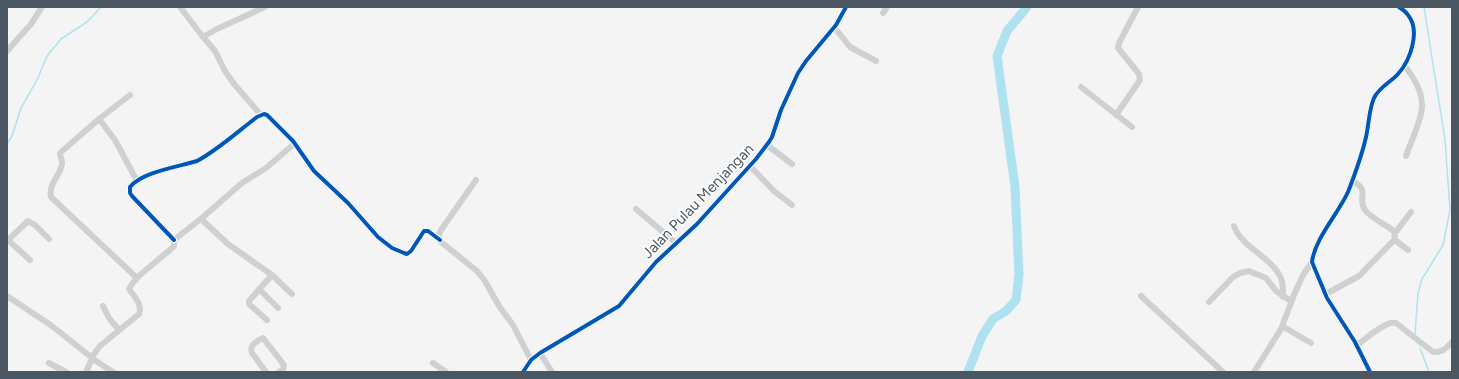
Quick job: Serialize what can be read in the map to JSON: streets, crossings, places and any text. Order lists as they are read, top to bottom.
{
  "streets": {
    "street": ["Jalan Pulau Menjangan"]
  }
}
